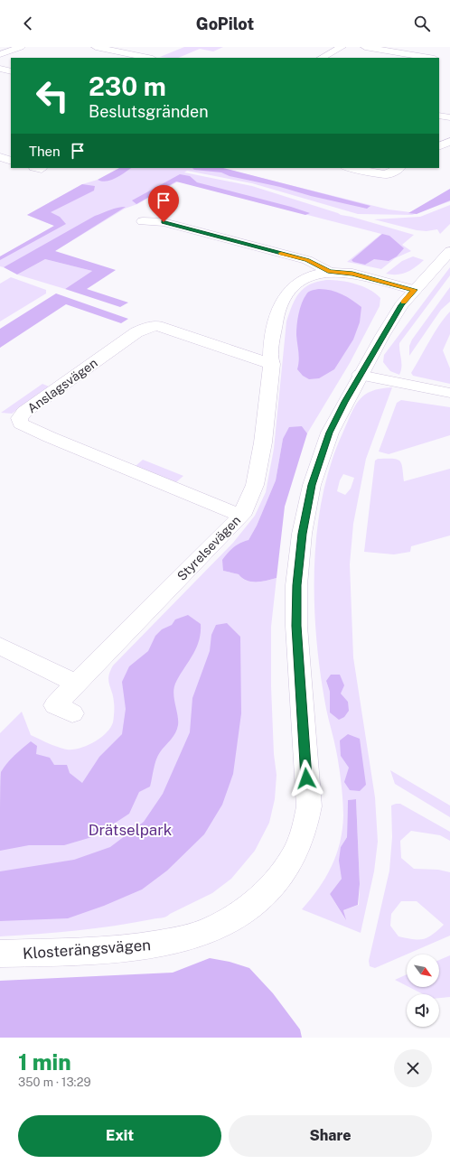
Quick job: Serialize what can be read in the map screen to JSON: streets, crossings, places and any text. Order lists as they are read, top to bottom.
{
  "streets": {
    "street": ["Anslagsvägen", "Styrelsevägen", "Klosterängsvägen"]
  },
  "crossings": [
    ["Anslagsvägen", "Styrelsevägen"]
  ],
  "parks": ["Drätselpark"],
  "north": "bottom right",
  "page": {
    "header": "GoPilot",
    "turn": ["230 m", "Beslutsgränden"],
    "then": "Then",
    "heading": ["1 min", "350 m · 13:29"],
    "buttons": ["Exit", "Share"]
  }
}
